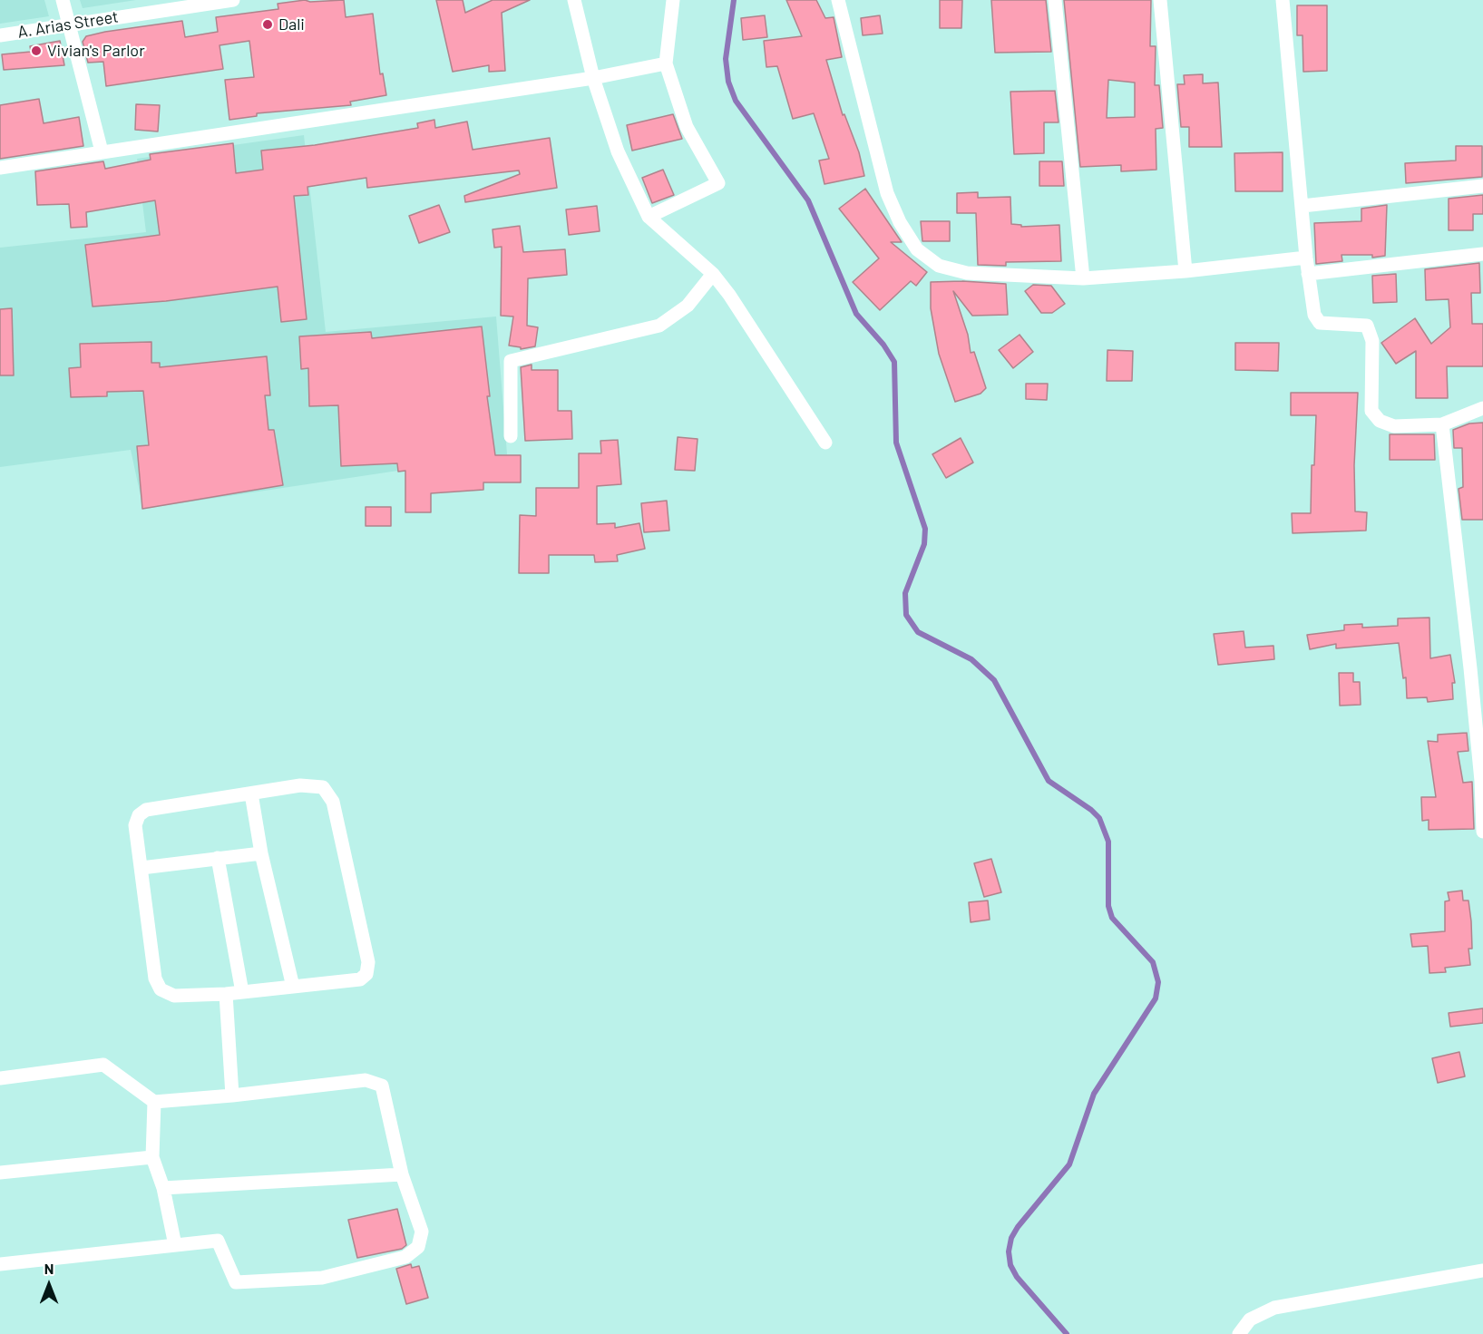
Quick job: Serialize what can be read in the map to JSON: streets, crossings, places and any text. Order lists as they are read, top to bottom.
{
  "streets": {
    "street": ["A. Arias Street"]
  },
  "places": ["Dali", "Vivian's Parlor"],
  "north": "top"
}
